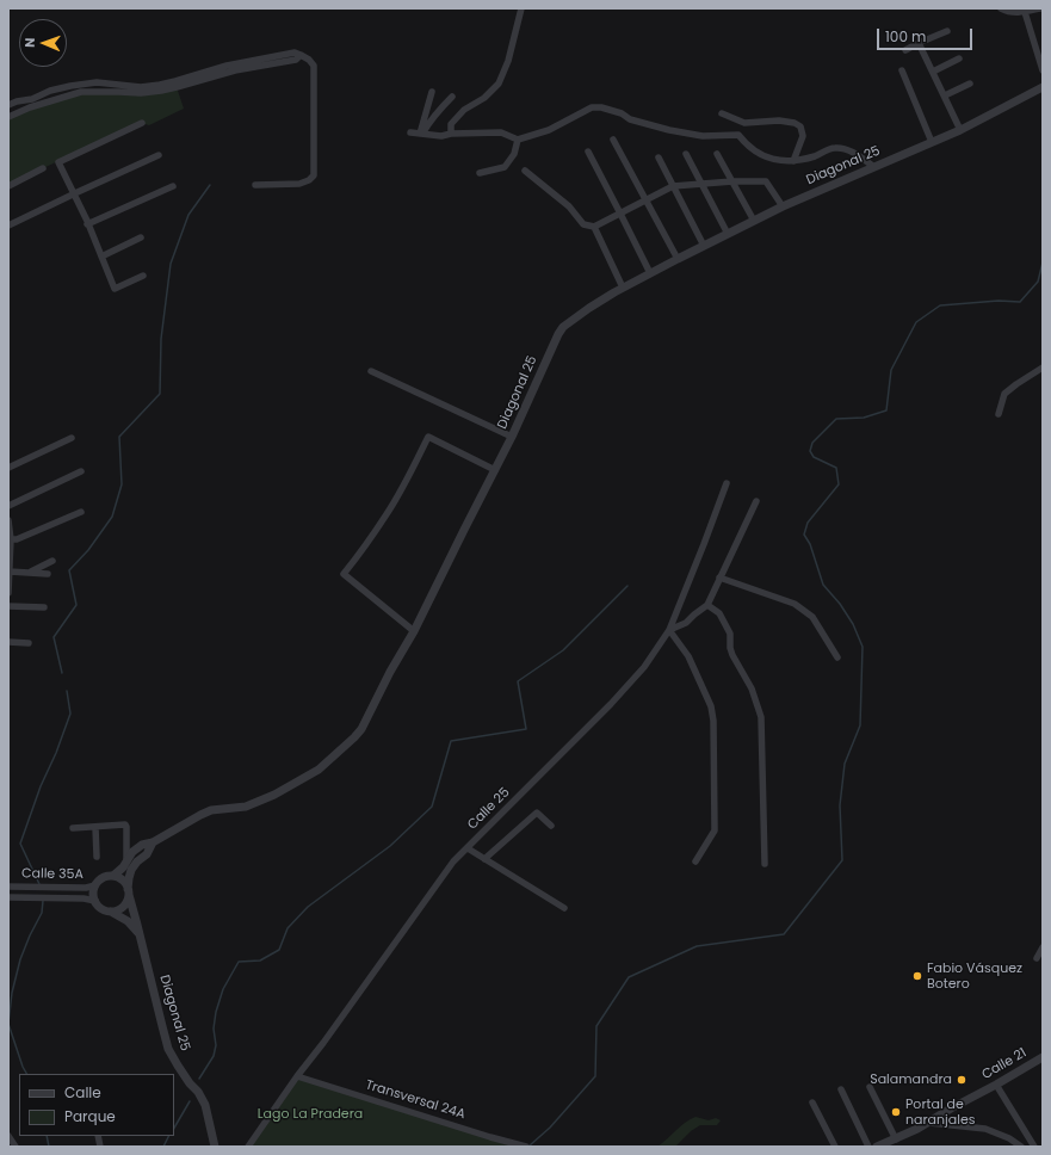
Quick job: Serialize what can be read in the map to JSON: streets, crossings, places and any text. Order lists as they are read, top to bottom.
{
  "streets": {
    "street": [
      "Diagonal 25",
      "Calle 25",
      "Calle 35A",
      "Calle 21",
      "Transversal 24A"
    ]
  },
  "crossings": [
    ["Diagonal 25", "Calle 35A"],
    ["Calle 25", "Transversal 24A"]
  ],
  "parks": ["Lago La Pradera"],
  "places": ["Fabio Vásquez Botero", "Salamandra", "Portal de naranjales"],
  "legend": ["Calle", "Parque"],
  "scale_bar": "100 m",
  "north": "left"
}
